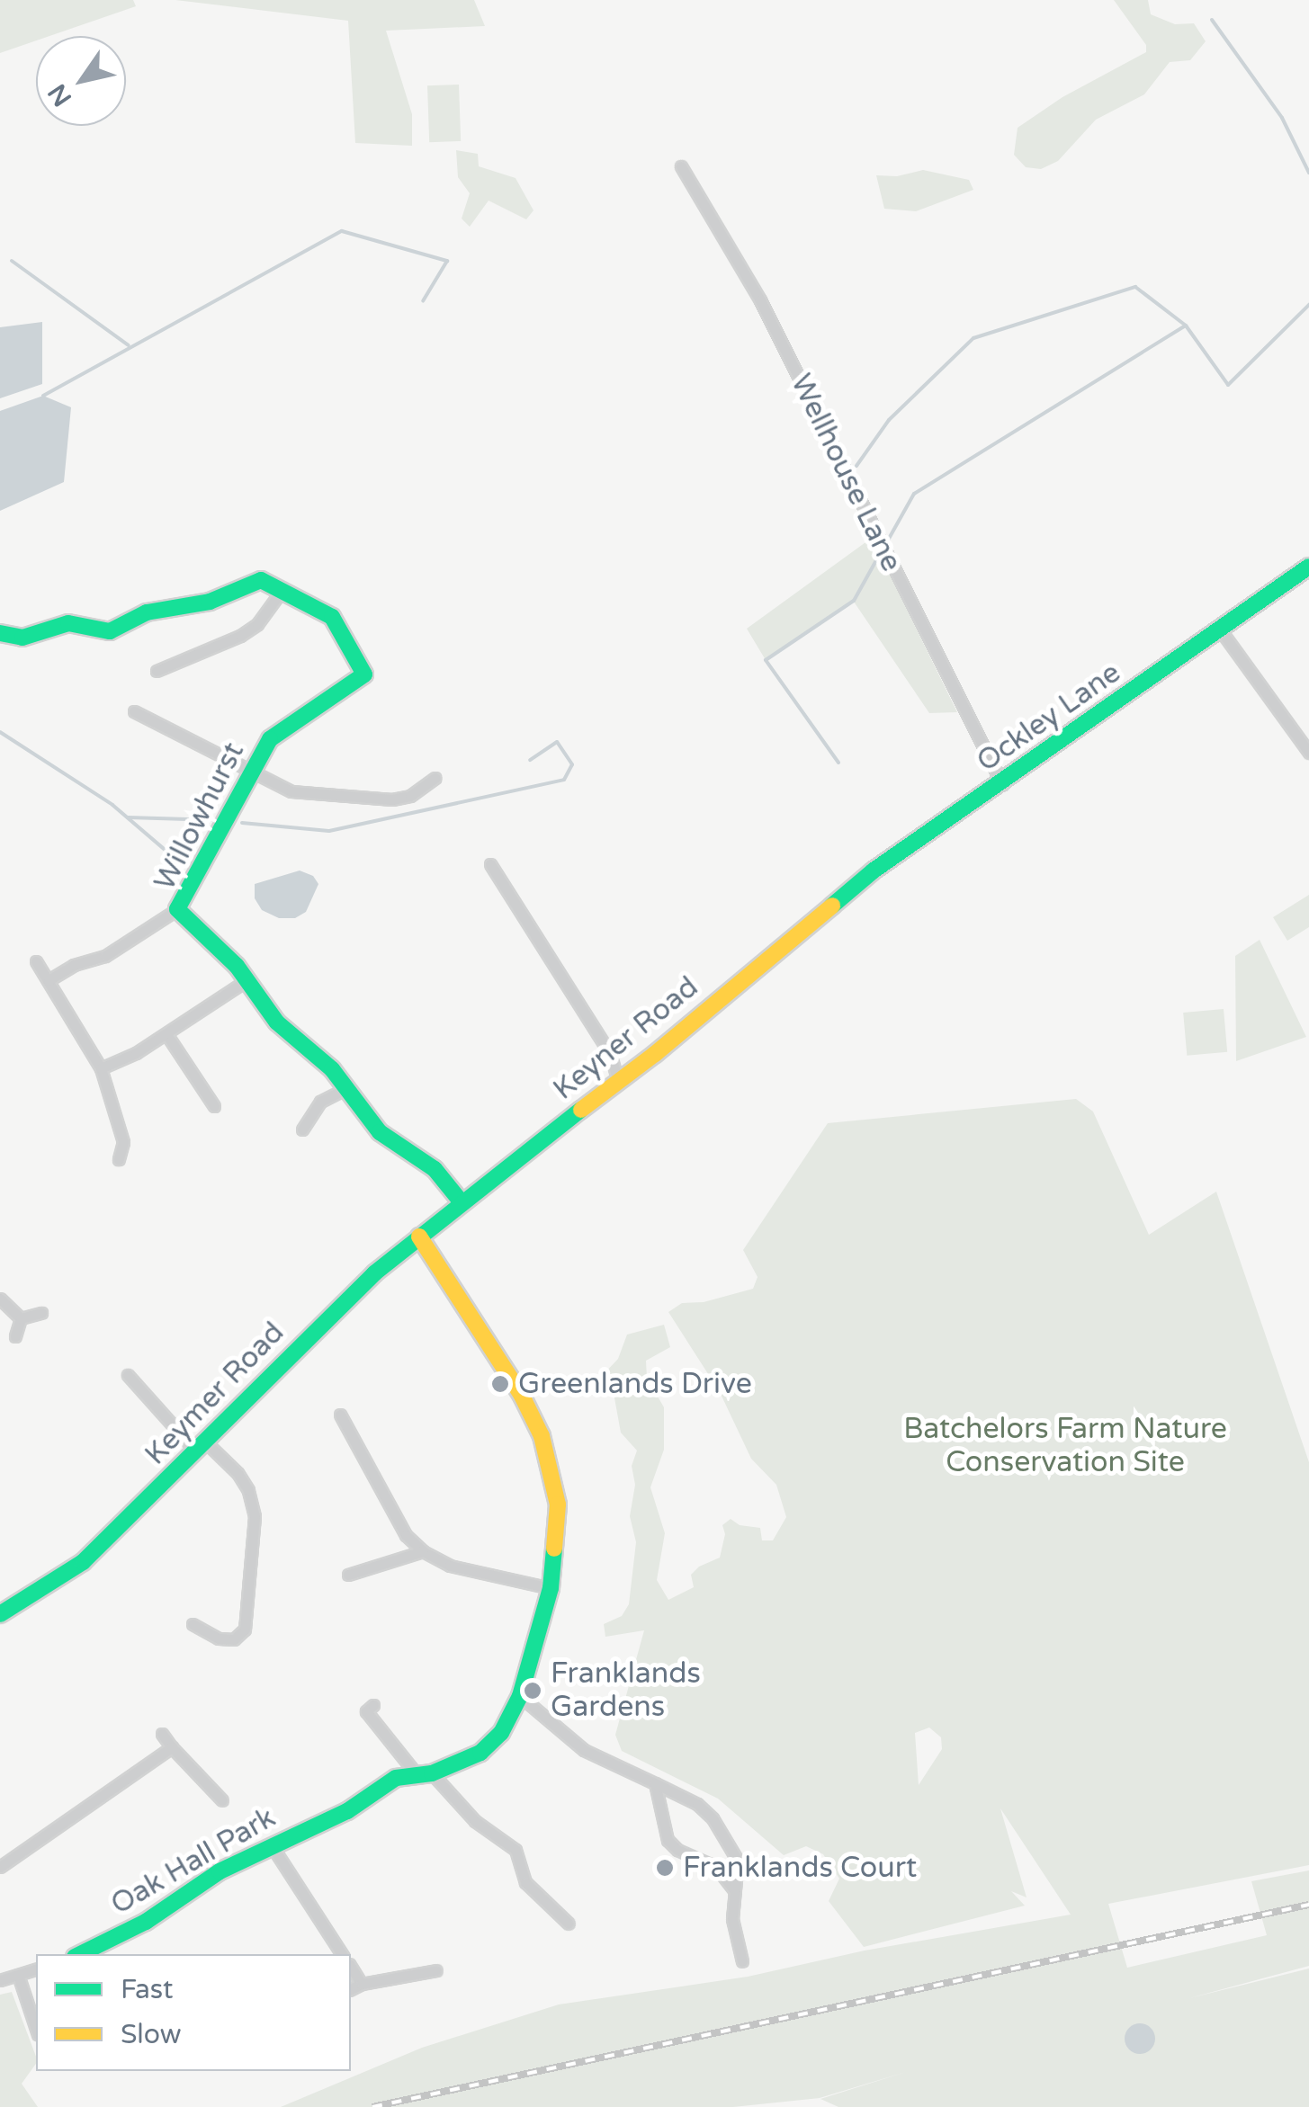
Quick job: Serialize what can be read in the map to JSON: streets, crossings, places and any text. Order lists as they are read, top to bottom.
{
  "streets": {
    "street": [
      "Wellhouse Lane",
      "Ockley Lane",
      "Willowhurst",
      "Keyner Road",
      "Keymer Road",
      "Oak Hall Park"
    ]
  },
  "crossings": [
    ["Wellhouse Lane", "Ockley Lane"],
    ["Ockley Lane", "Keyner Road"],
    ["Willowhurst", "Keyner Road"],
    ["Willowhurst", "Keymer Road"],
    ["Keyner Road", "Keymer Road"]
  ],
  "parks": ["Batchelors Farm Nature Conservation Site"],
  "places": ["Greenlands Drive", "Franklands Gardens", "Franklands Court"],
  "legend": ["Fast", "Slow"],
  "north": "bottom left"
}
